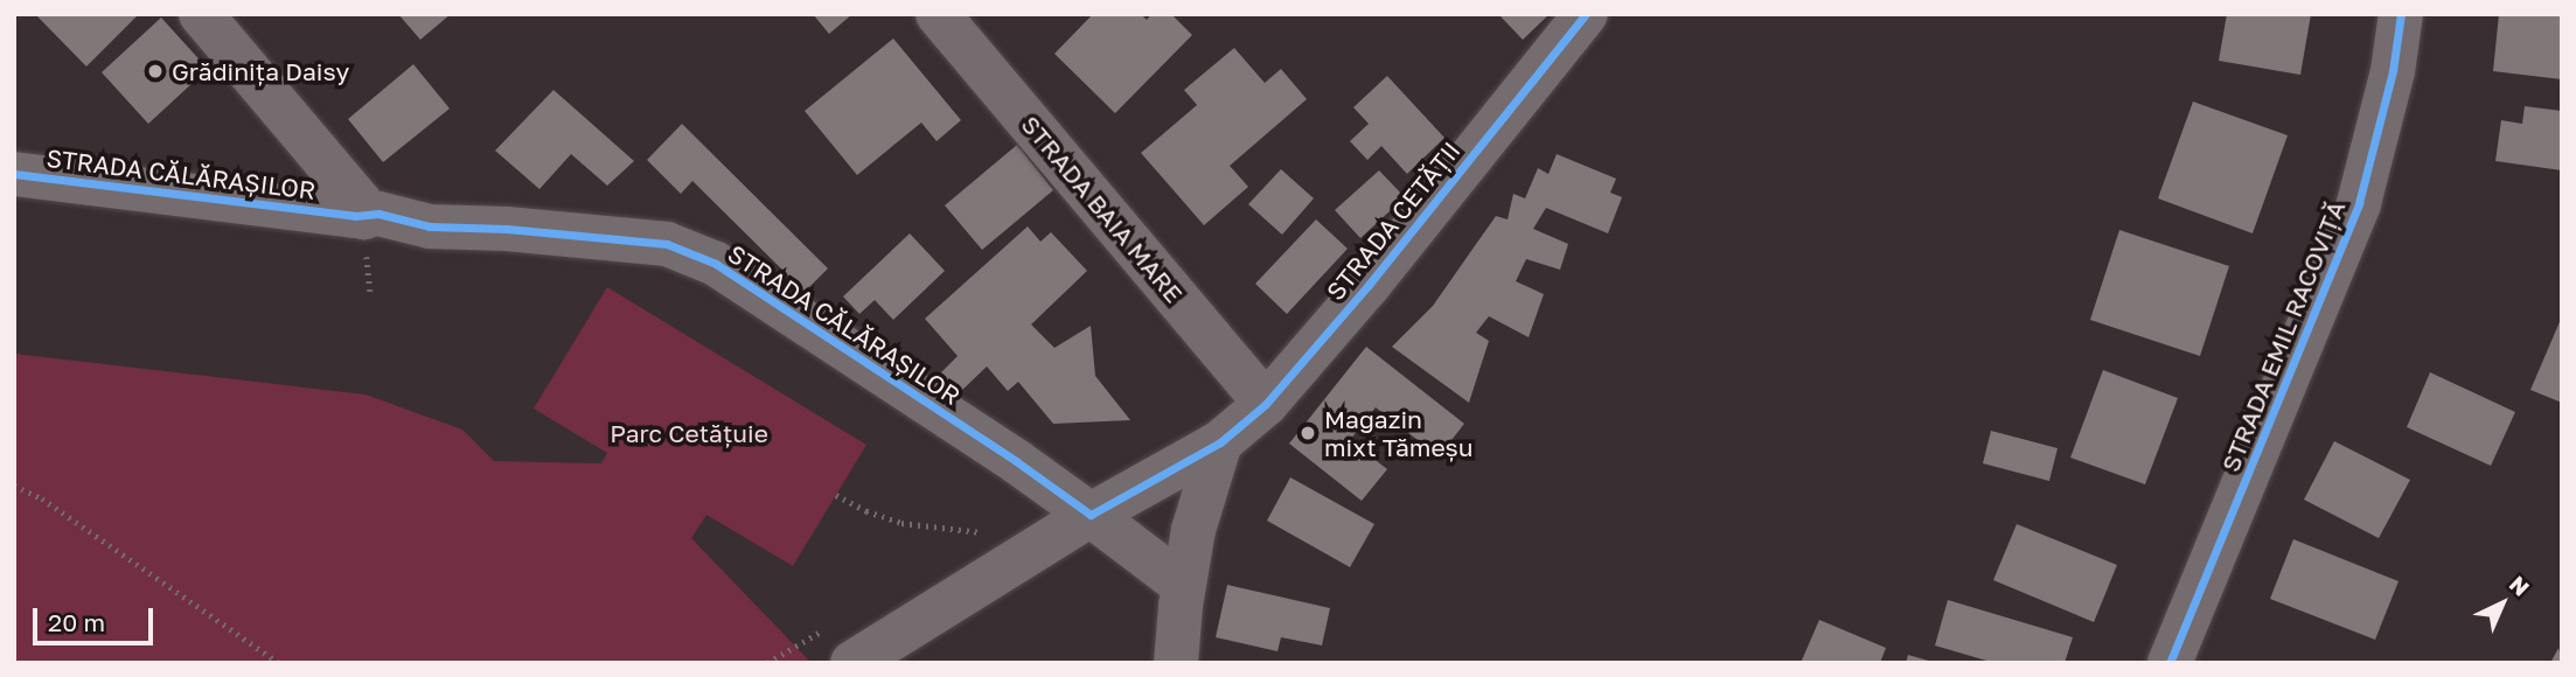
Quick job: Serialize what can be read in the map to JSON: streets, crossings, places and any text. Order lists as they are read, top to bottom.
{
  "streets": {
    "street": [
      "STRADA CĂLĂRAȘILOR",
      "STRADA BAIA MARE",
      "STRADA CETĂȚII",
      "STRADA EMIL RACOVIȚĂ"
    ]
  },
  "crossings": [
    ["STRADA BAIA MARE", "STRADA CETĂȚII"]
  ],
  "parks": ["Parc Cetățuie"],
  "places": ["Grădinița Daisy", "Magazin mixt Tămeșu"],
  "scale_bar": "20 m",
  "north": "top right"
}
